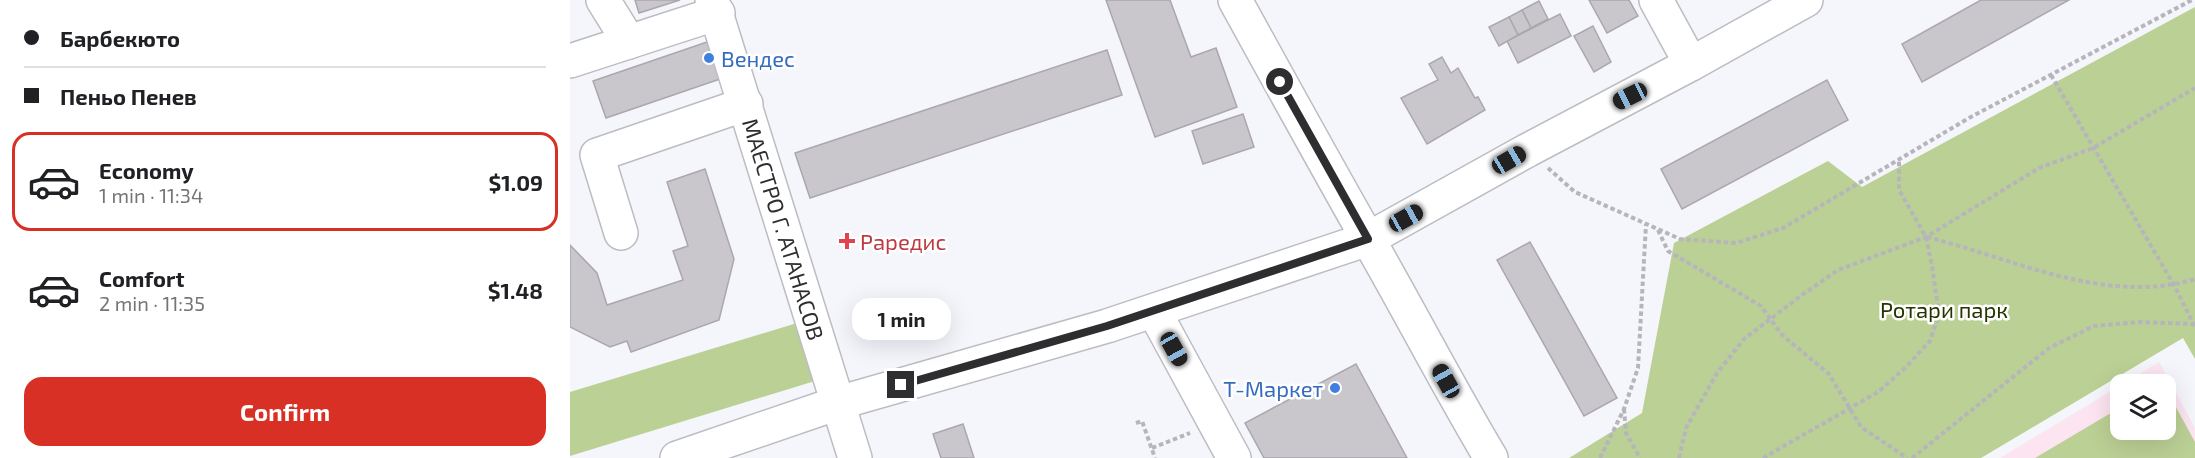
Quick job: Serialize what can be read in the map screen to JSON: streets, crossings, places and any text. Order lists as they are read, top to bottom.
{
  "streets": {
    "street": ["МАЕСТРО Г. АТАНАСОВ"]
  },
  "parks": ["Ротари парк"],
  "places": {
    "other": ["Вендес", "Т-Маркет"],
    "health": ["Раредис"]
  },
  "page": {
    "banner": ["Барбекюто", "Пеньо Пенев"],
    "list": [
      {
        "name": "Economy",
        "note": "1 min · 11:34",
        "value": "$1.09"
      },
      {
        "name": "Comfort",
        "note": "2 min · 11:35",
        "value": "$1.48"
      }
    ],
    "bubble": "1 min",
    "buttons": "Confirm"
  }
}
